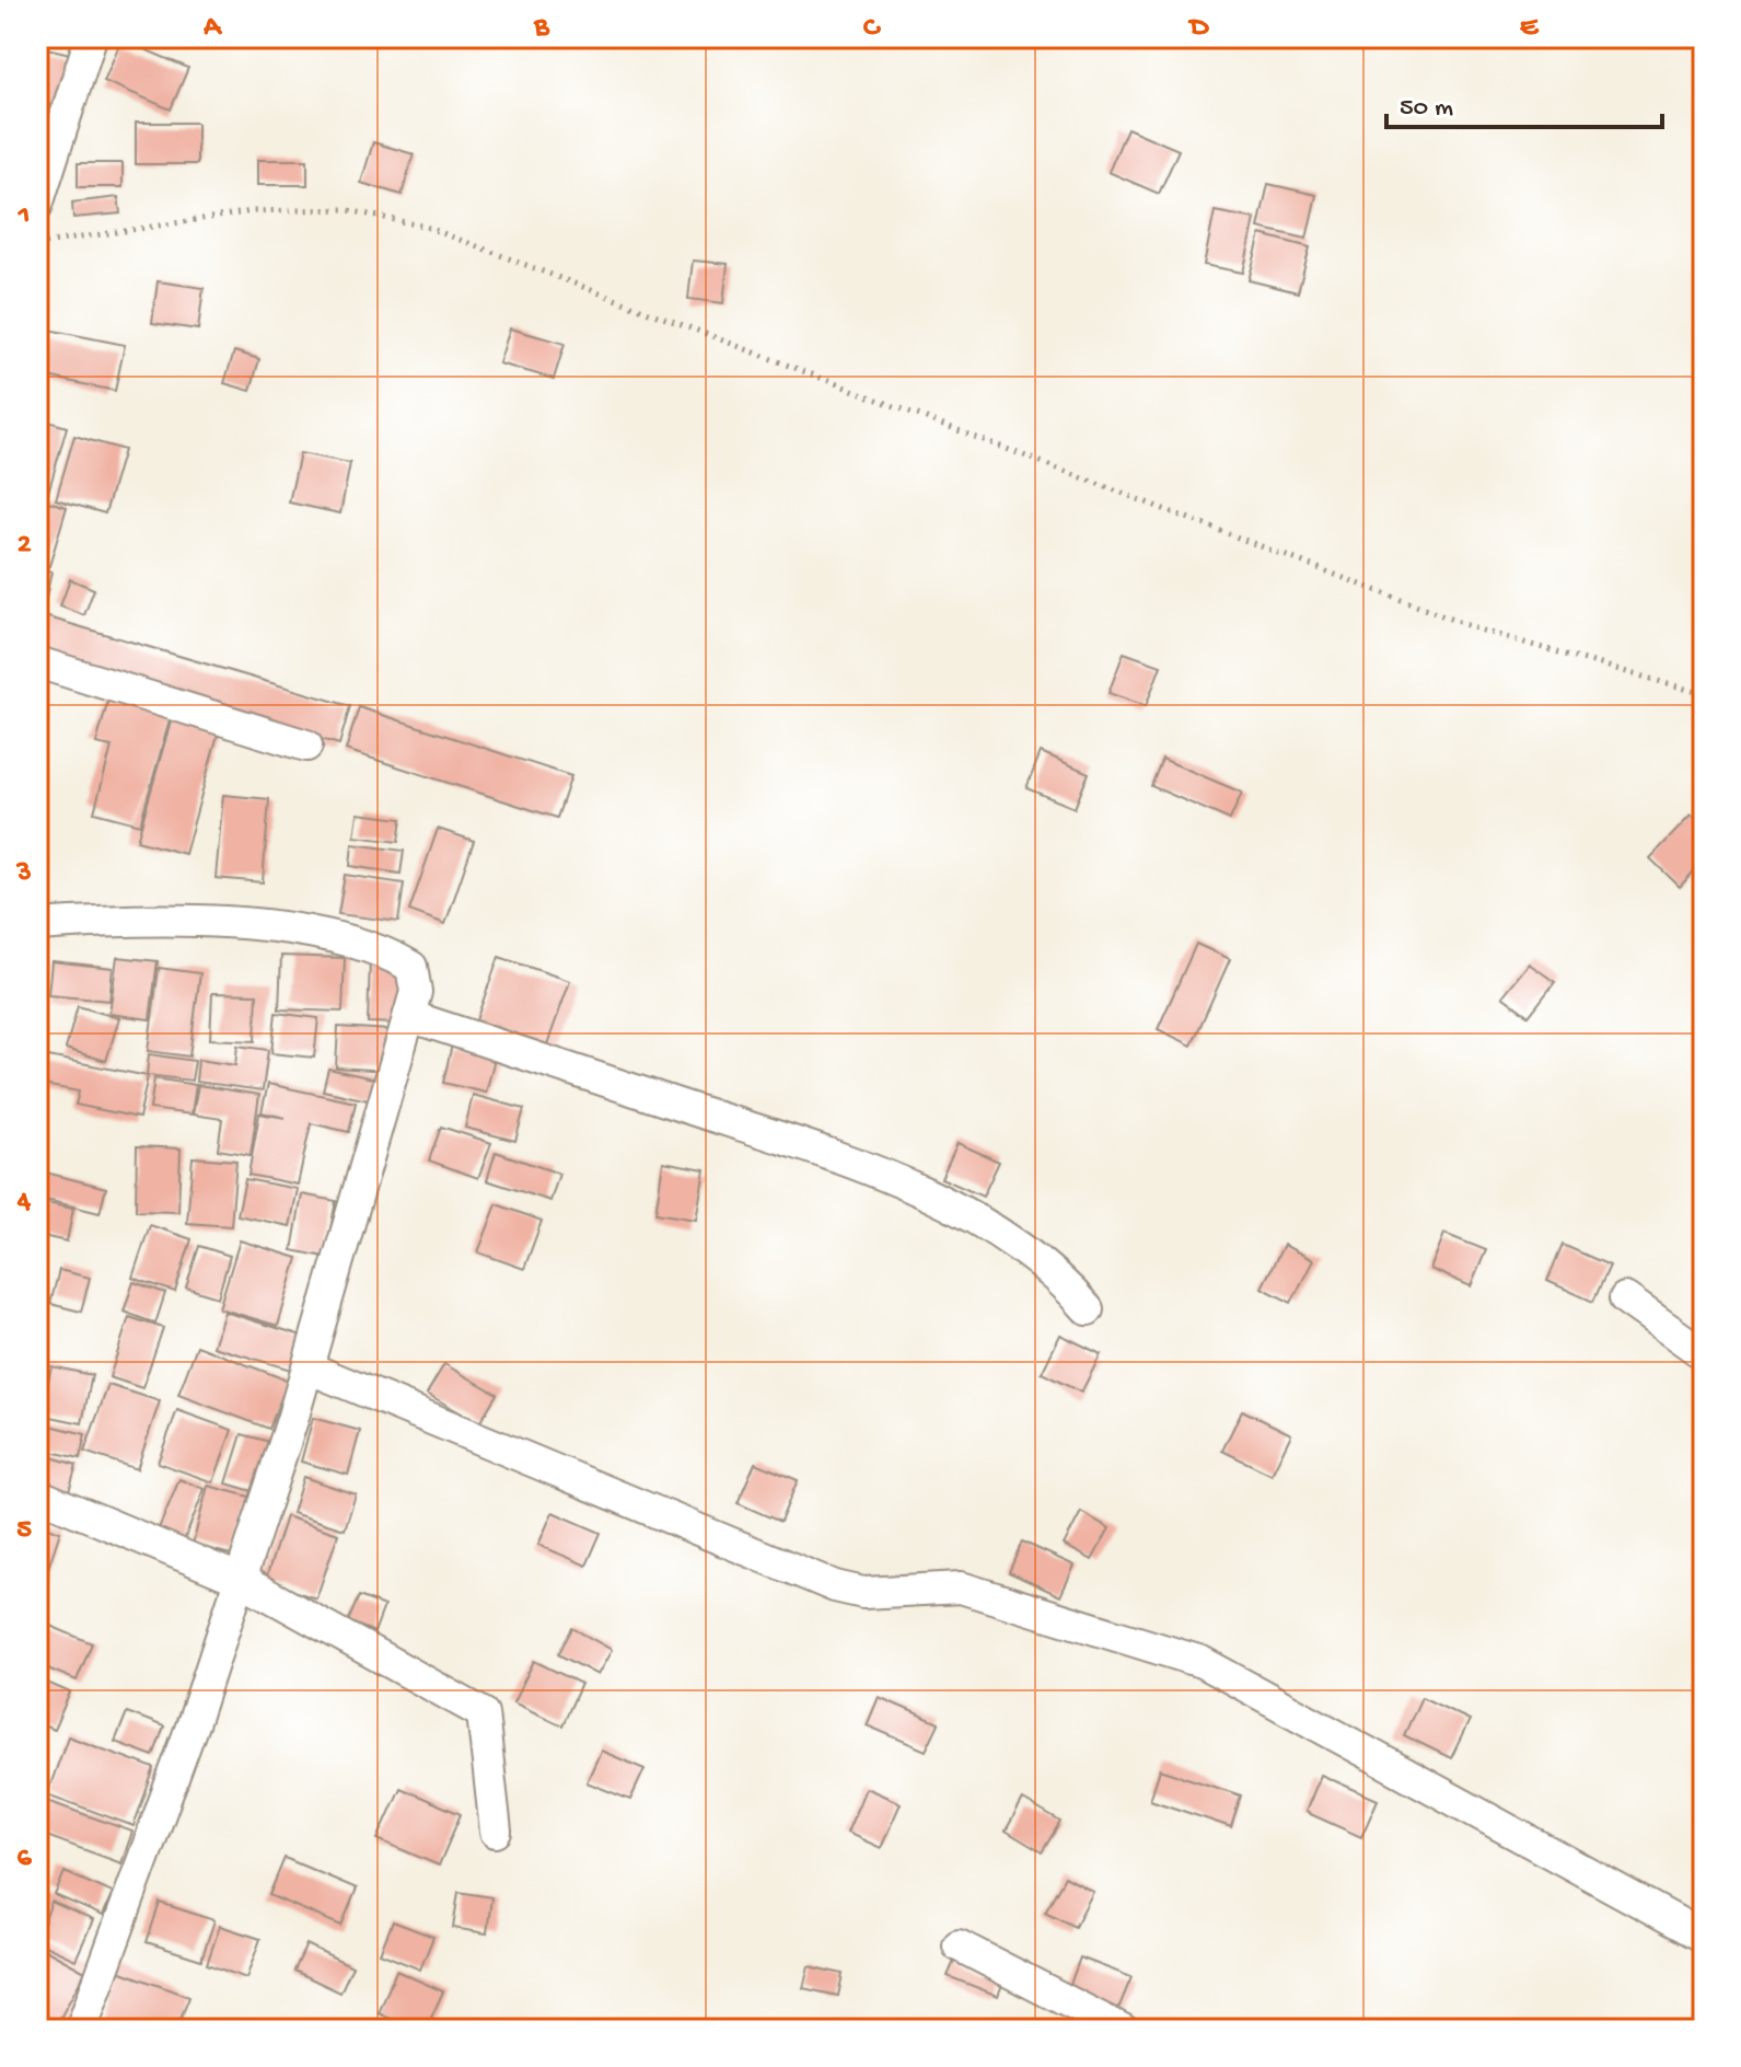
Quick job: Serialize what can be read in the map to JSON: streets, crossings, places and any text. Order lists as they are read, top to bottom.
{
  "scale_bar": "50 m",
  "grid": {
    "columns": [
      "A",
      "B",
      "C",
      "D",
      "E"
    ],
    "rows": [
      "1",
      "2",
      "3",
      "4",
      "5",
      "6"
    ]
  }
}
